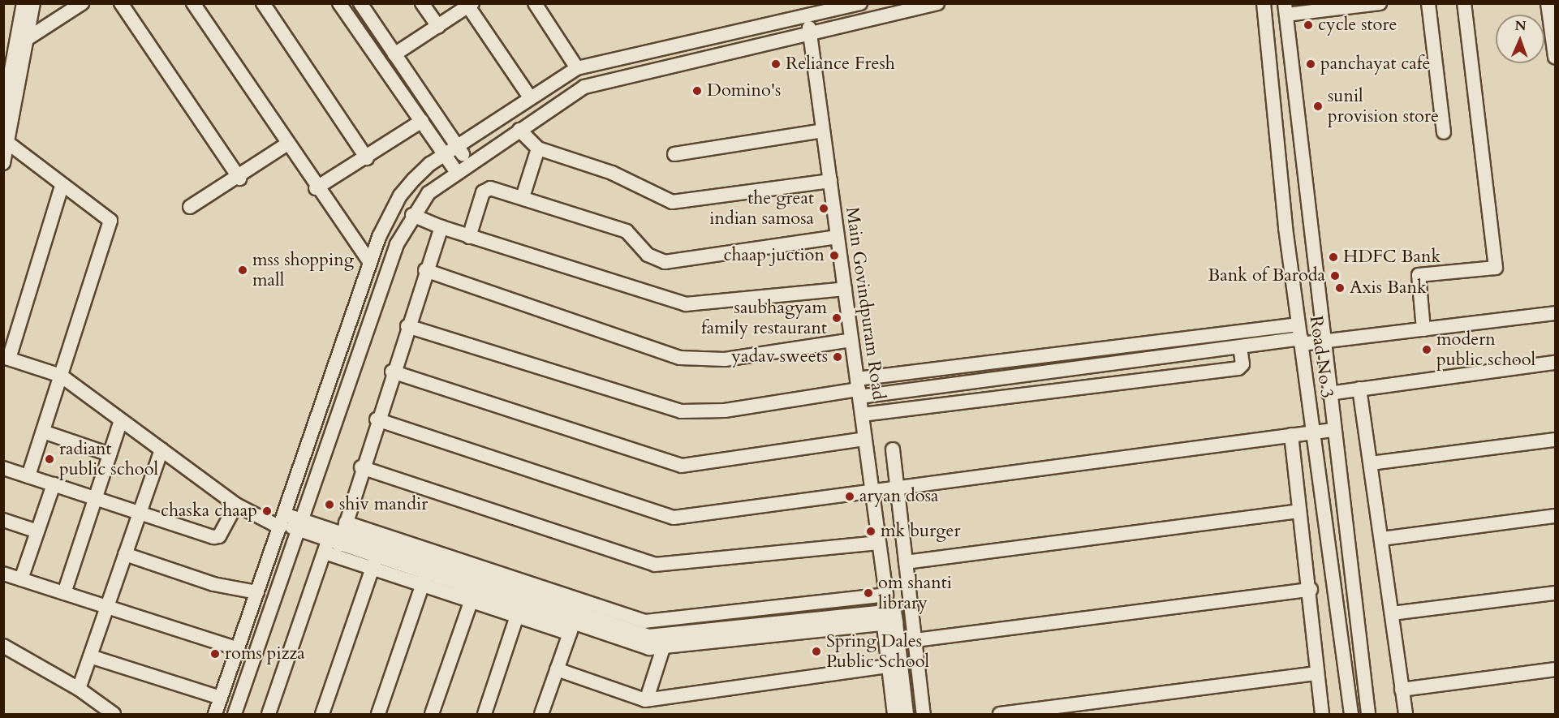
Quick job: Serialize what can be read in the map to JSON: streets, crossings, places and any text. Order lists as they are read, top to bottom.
{
  "streets": {
    "street": ["Main Govindpuram Road", "Road No 3"]
  },
  "places": [
    "cycle store",
    "Reliance Fresh",
    "panchayat cafe",
    "Domino's",
    "sunil provision store",
    "the great indian samosa",
    "chaap juction",
    "HDFC Bank",
    "mss shopping mall",
    "Bank of Baroda",
    "Axis Bank",
    "saubhagyam family restaurant",
    "modern public school",
    "yadav sweets",
    "radiant public school",
    "aryan dosa",
    "shiv mandir",
    "chaska chaap",
    "mk burger",
    "om shanti library",
    "Spring Dales Public School",
    "roms pizza"
  ],
  "north": "top"
}
